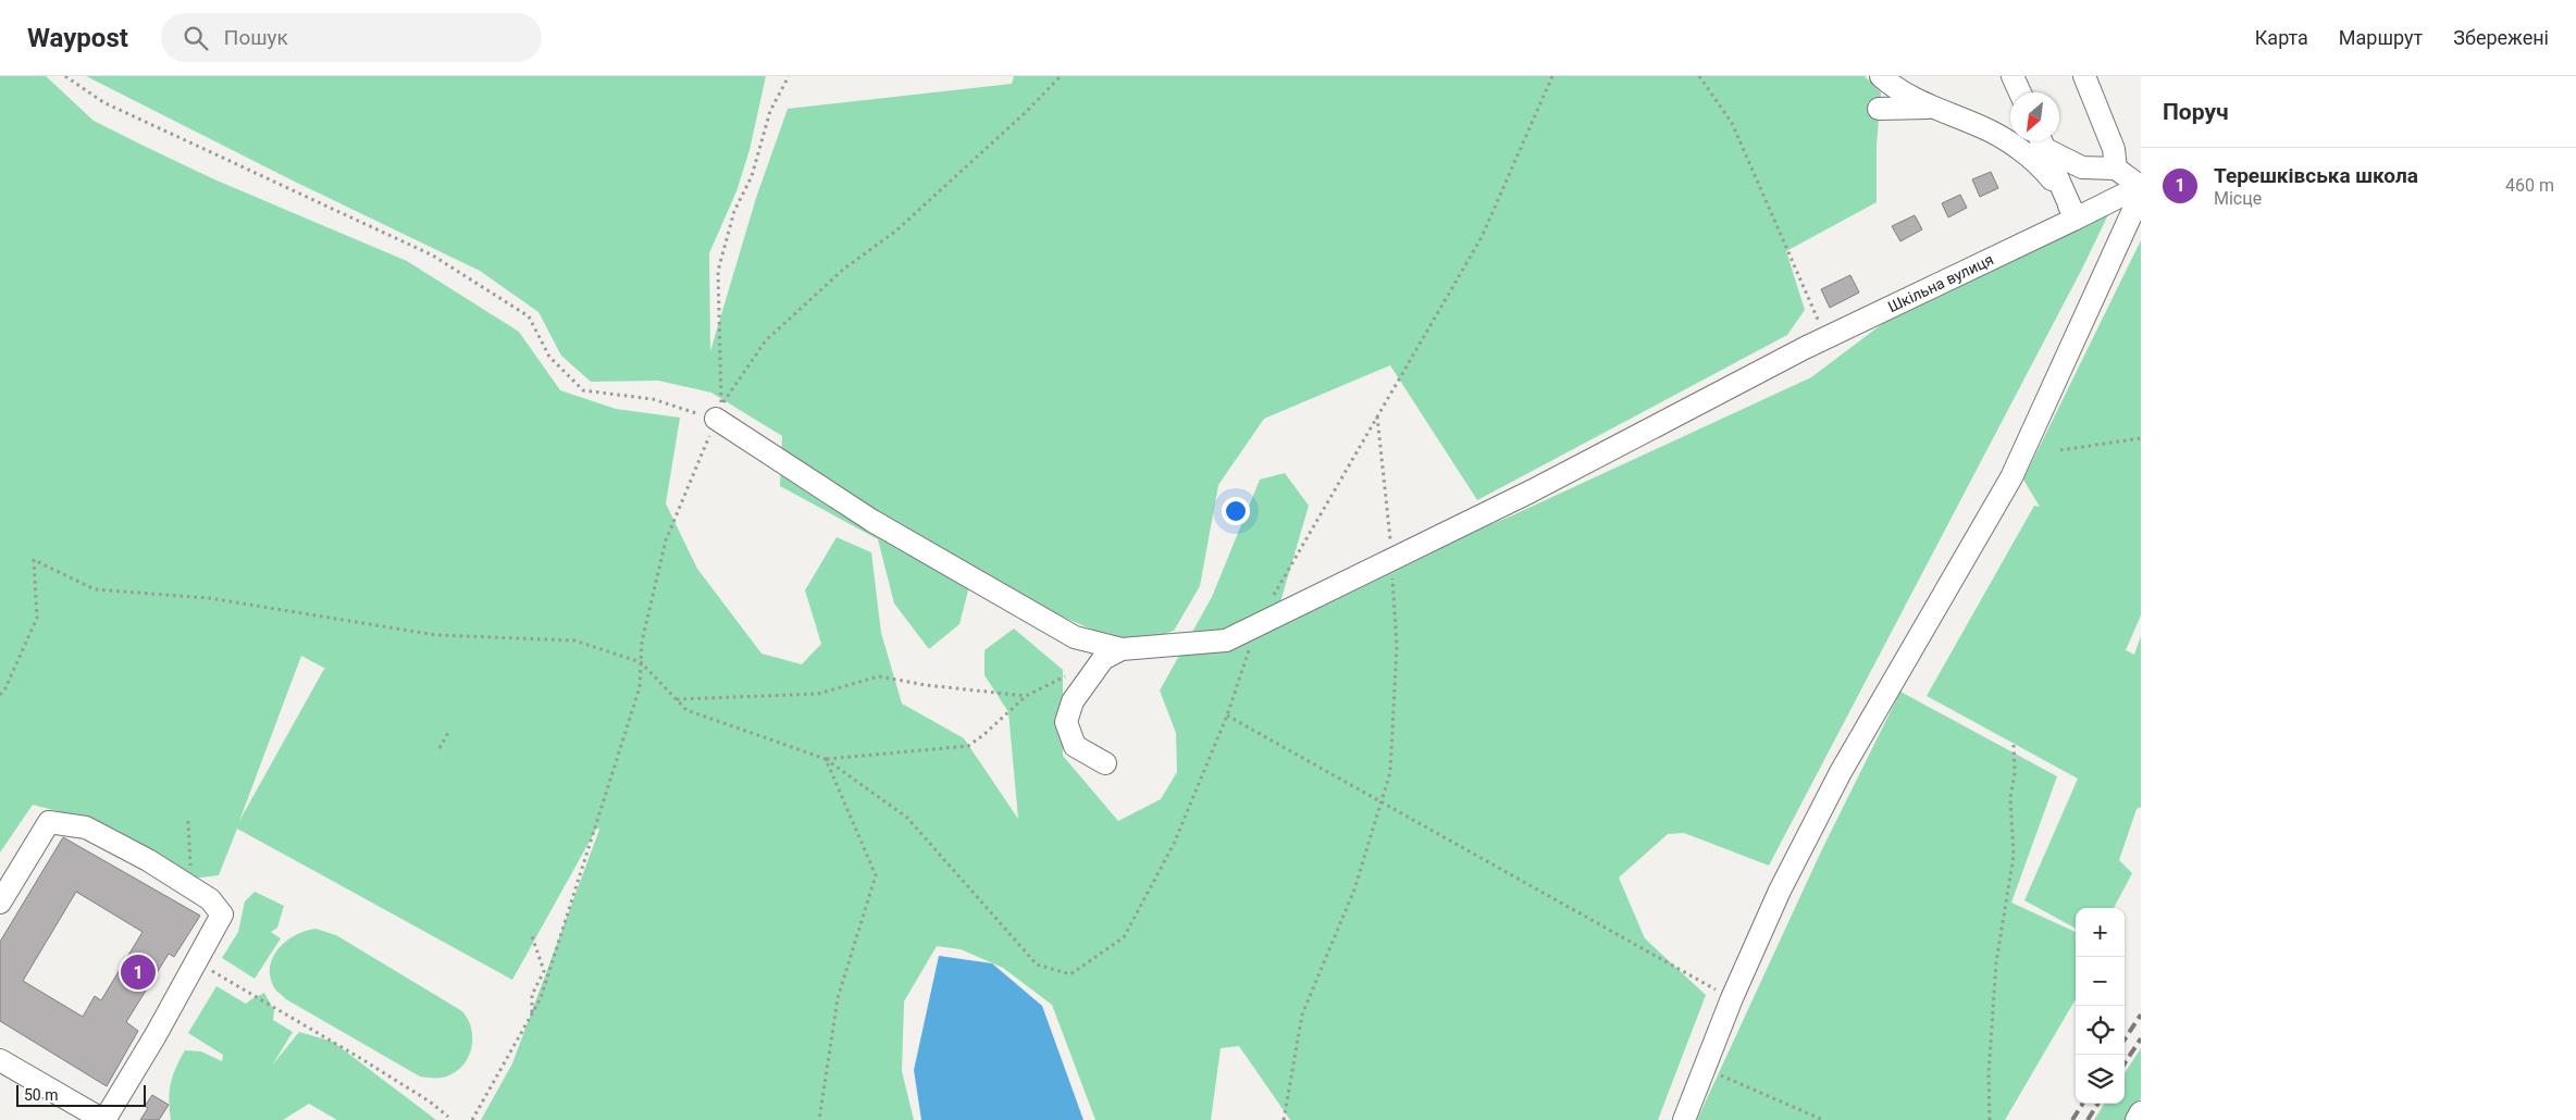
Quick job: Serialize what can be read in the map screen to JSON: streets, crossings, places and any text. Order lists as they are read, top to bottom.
{
  "streets": {
    "street": ["Шкільна вулиця"]
  },
  "scale_bar": "50 m",
  "north": "bottom left",
  "page": {
    "header": "Waypost",
    "search": "Пошук",
    "nav": ["Карта", "Маршрут", "Збережені"],
    "heading": "Поруч",
    "list": [
      {
        "mark": "1",
        "name": "Терешківська школа",
        "note": "Місце",
        "value": "460 m"
      }
    ],
    "map_buttons": ["+", "−"],
    "pins": "1",
    "scale": "50 m"
  }
}
